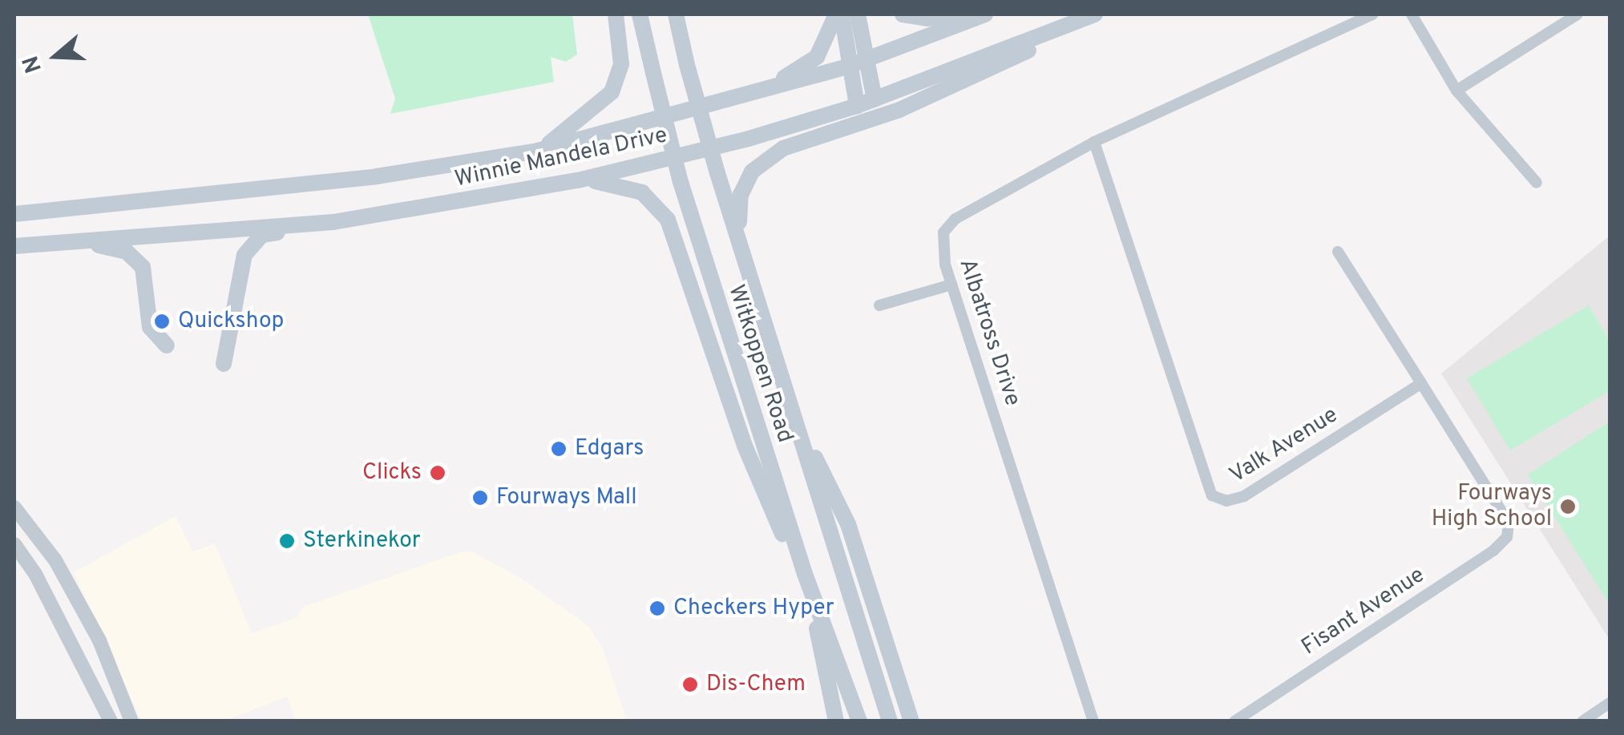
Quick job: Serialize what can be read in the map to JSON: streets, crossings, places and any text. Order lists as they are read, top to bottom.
{
  "streets": {
    "main road": ["Winnie Mandela Drive", "Witkoppen Road"],
    "street": ["Albatross Drive", "Valk Avenue", "Fisant Avenue"]
  },
  "crossings": [
    ["Albatross Drive", "Valk Avenue"],
    ["Valk Avenue", "Fisant Avenue"]
  ],
  "places": [
    "Quickshop",
    "Edgars",
    "Clicks",
    "Fourways Mall",
    "Fourways High School",
    "Sterkinekor",
    "Checkers Hyper",
    "Dis-Chem"
  ],
  "north": "left"
}
